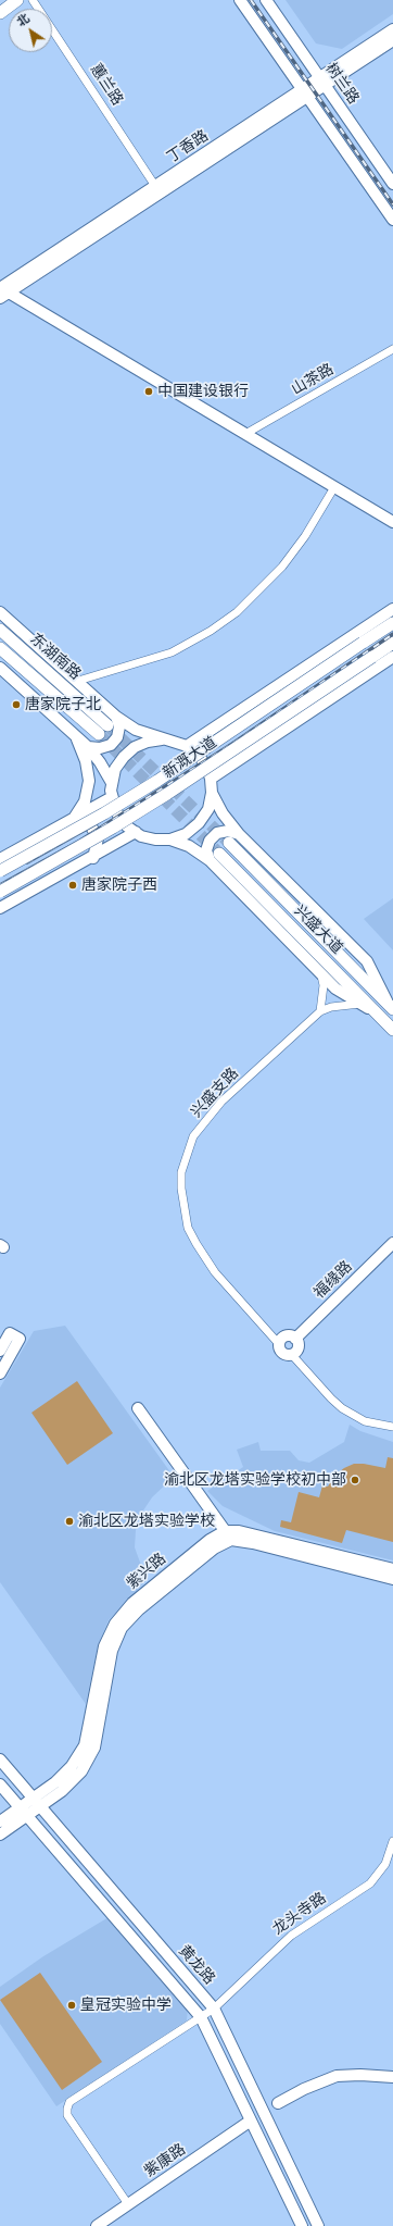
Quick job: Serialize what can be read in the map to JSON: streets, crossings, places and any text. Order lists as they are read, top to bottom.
{
  "streets": {
    "main road": ["东湖南路", "新溉大道", "兴盛大道"],
    "street": [
      "树兰路",
      "蕙兰路",
      "丁香路",
      "山茶路",
      "兴盛支路",
      "福缘路",
      "紫兴路",
      "龙头寺路",
      "黄龙路",
      "紫康路"
    ]
  },
  "crossings": [
    ["树兰路", "丁香路"],
    ["蕙兰路", "丁香路"],
    ["兴盛支路", "福缘路"],
    ["紫兴路", "黄龙路"],
    ["龙头寺路", "黄龙路"],
    ["龙头寺路", "紫康路"],
    ["黄龙路", "紫康路"]
  ],
  "places": [
    "中国建设银行",
    "唐家院子北",
    "唐家院子西",
    "渝北区龙塔实验学校初中部",
    "渝北区龙塔实验学校",
    "皇冠实验中学"
  ],
  "north": "top left"
}
